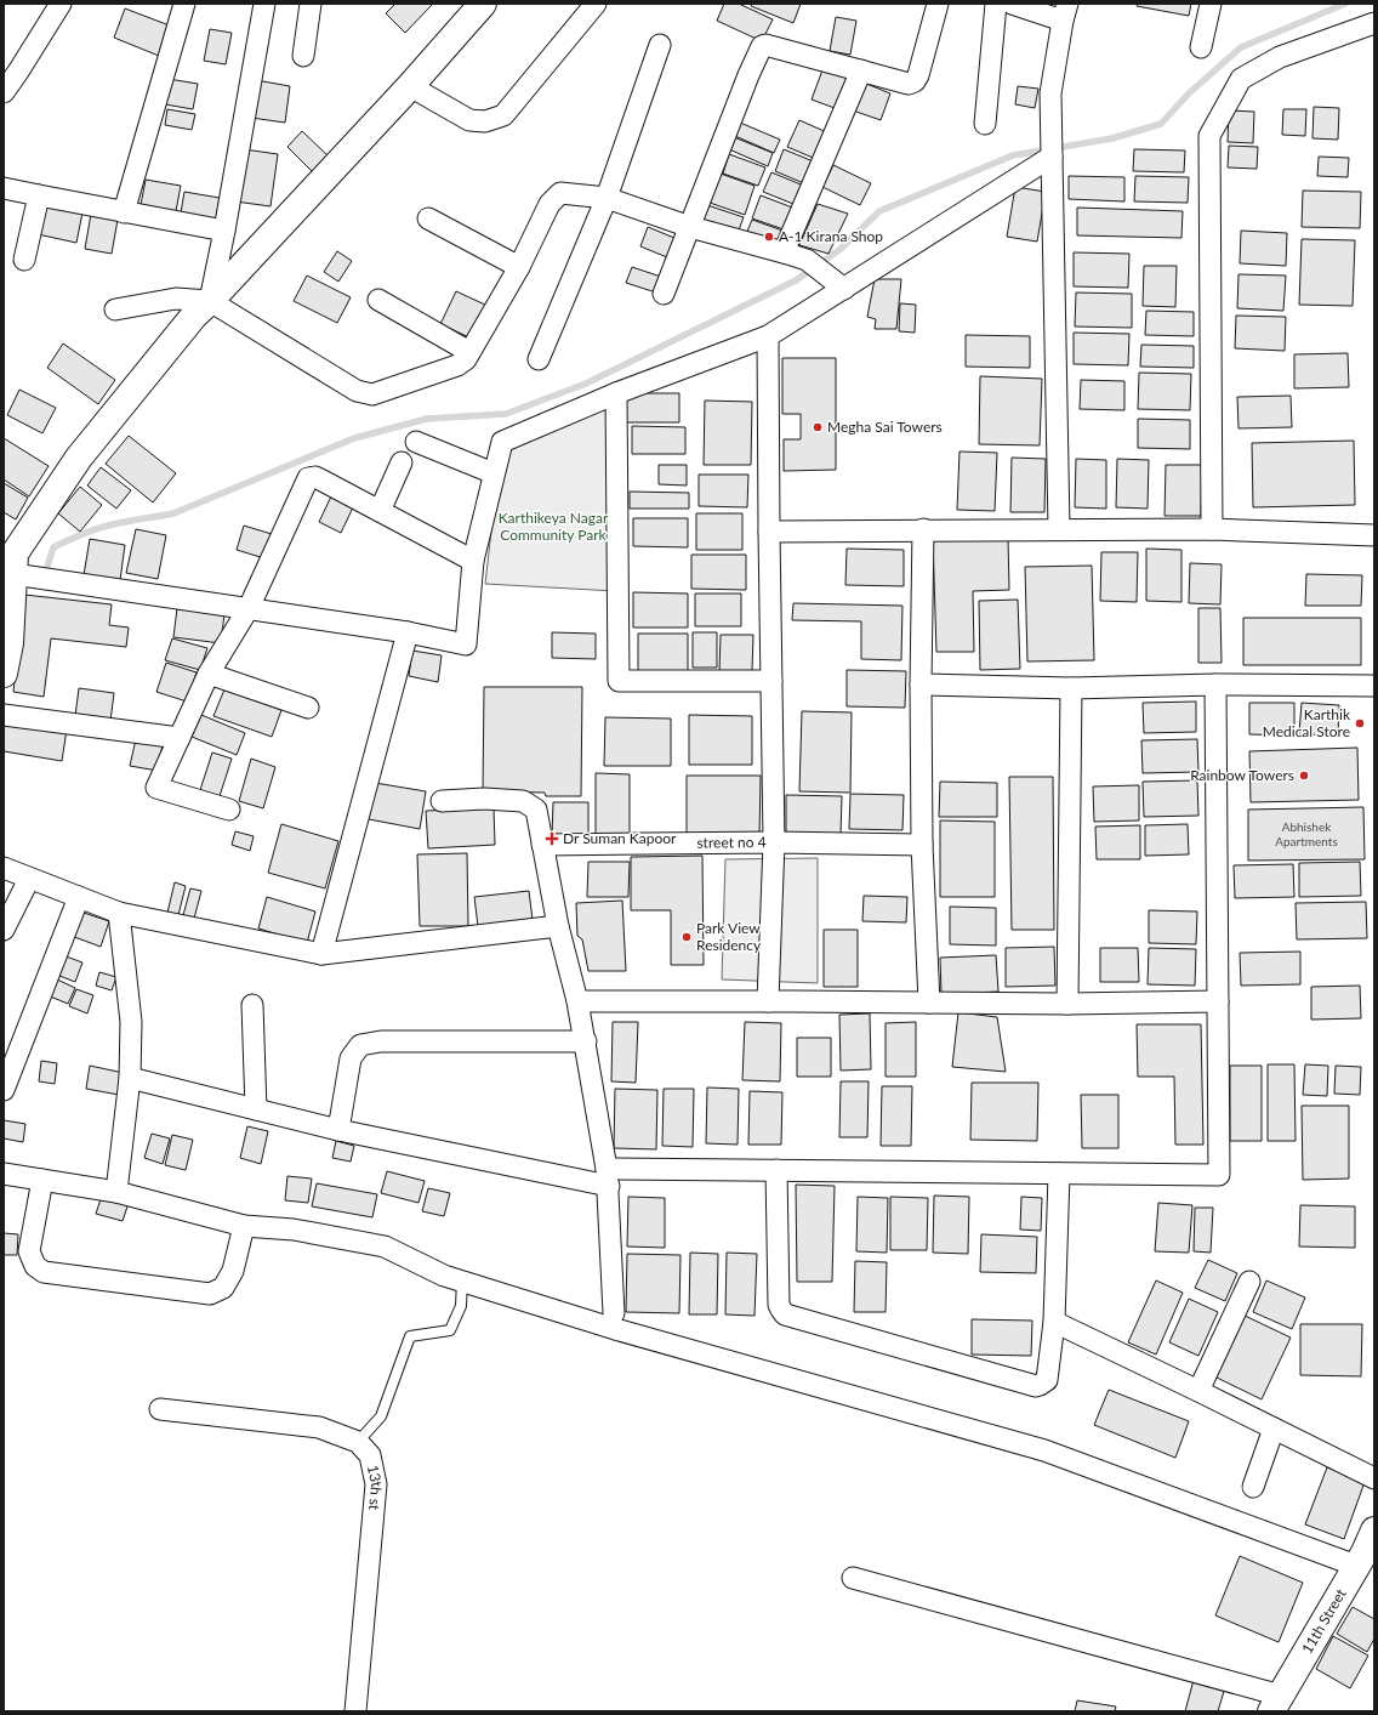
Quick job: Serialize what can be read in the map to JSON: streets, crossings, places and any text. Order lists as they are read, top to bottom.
{
  "streets": {
    "street": ["street no 4", "13th st", "11th Street"]
  },
  "parks": ["Karthikeya Nagar Community Park"],
  "places": {
    "other": [
      "A-1 Kirana Shop",
      "Megha Sai Towers",
      "Karthik Medical Store",
      "Rainbow Towers",
      "Park View Residency"
    ],
    "health": ["Dr Suman Kapoor"]
  },
  "house_numbers": ["Abhishek Apartments"]
}
